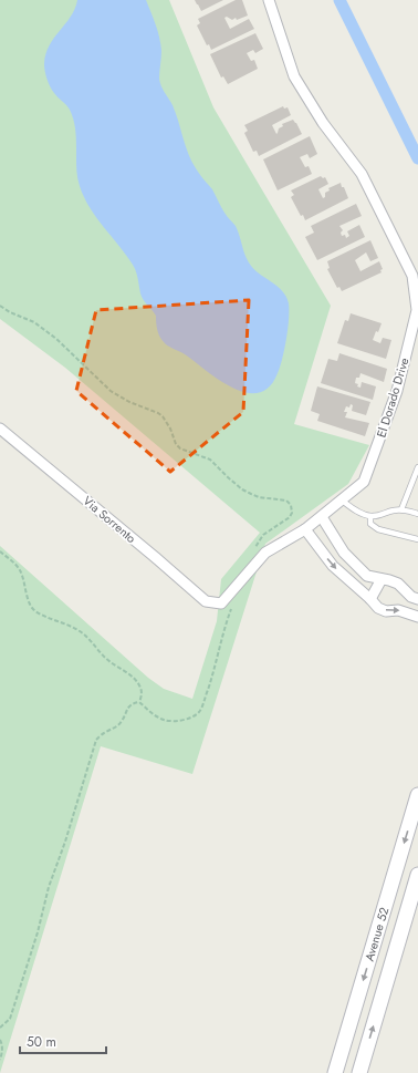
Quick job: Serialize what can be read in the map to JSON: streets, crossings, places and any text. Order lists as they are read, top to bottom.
{
  "streets": {
    "main road": ["Avenue 52"],
    "street": ["El Dorado Drive", "Via Sorrento"]
  },
  "crossings": [
    ["El Dorado Drive", "Via Sorrento"]
  ],
  "scale_bar": "50 m"
}
